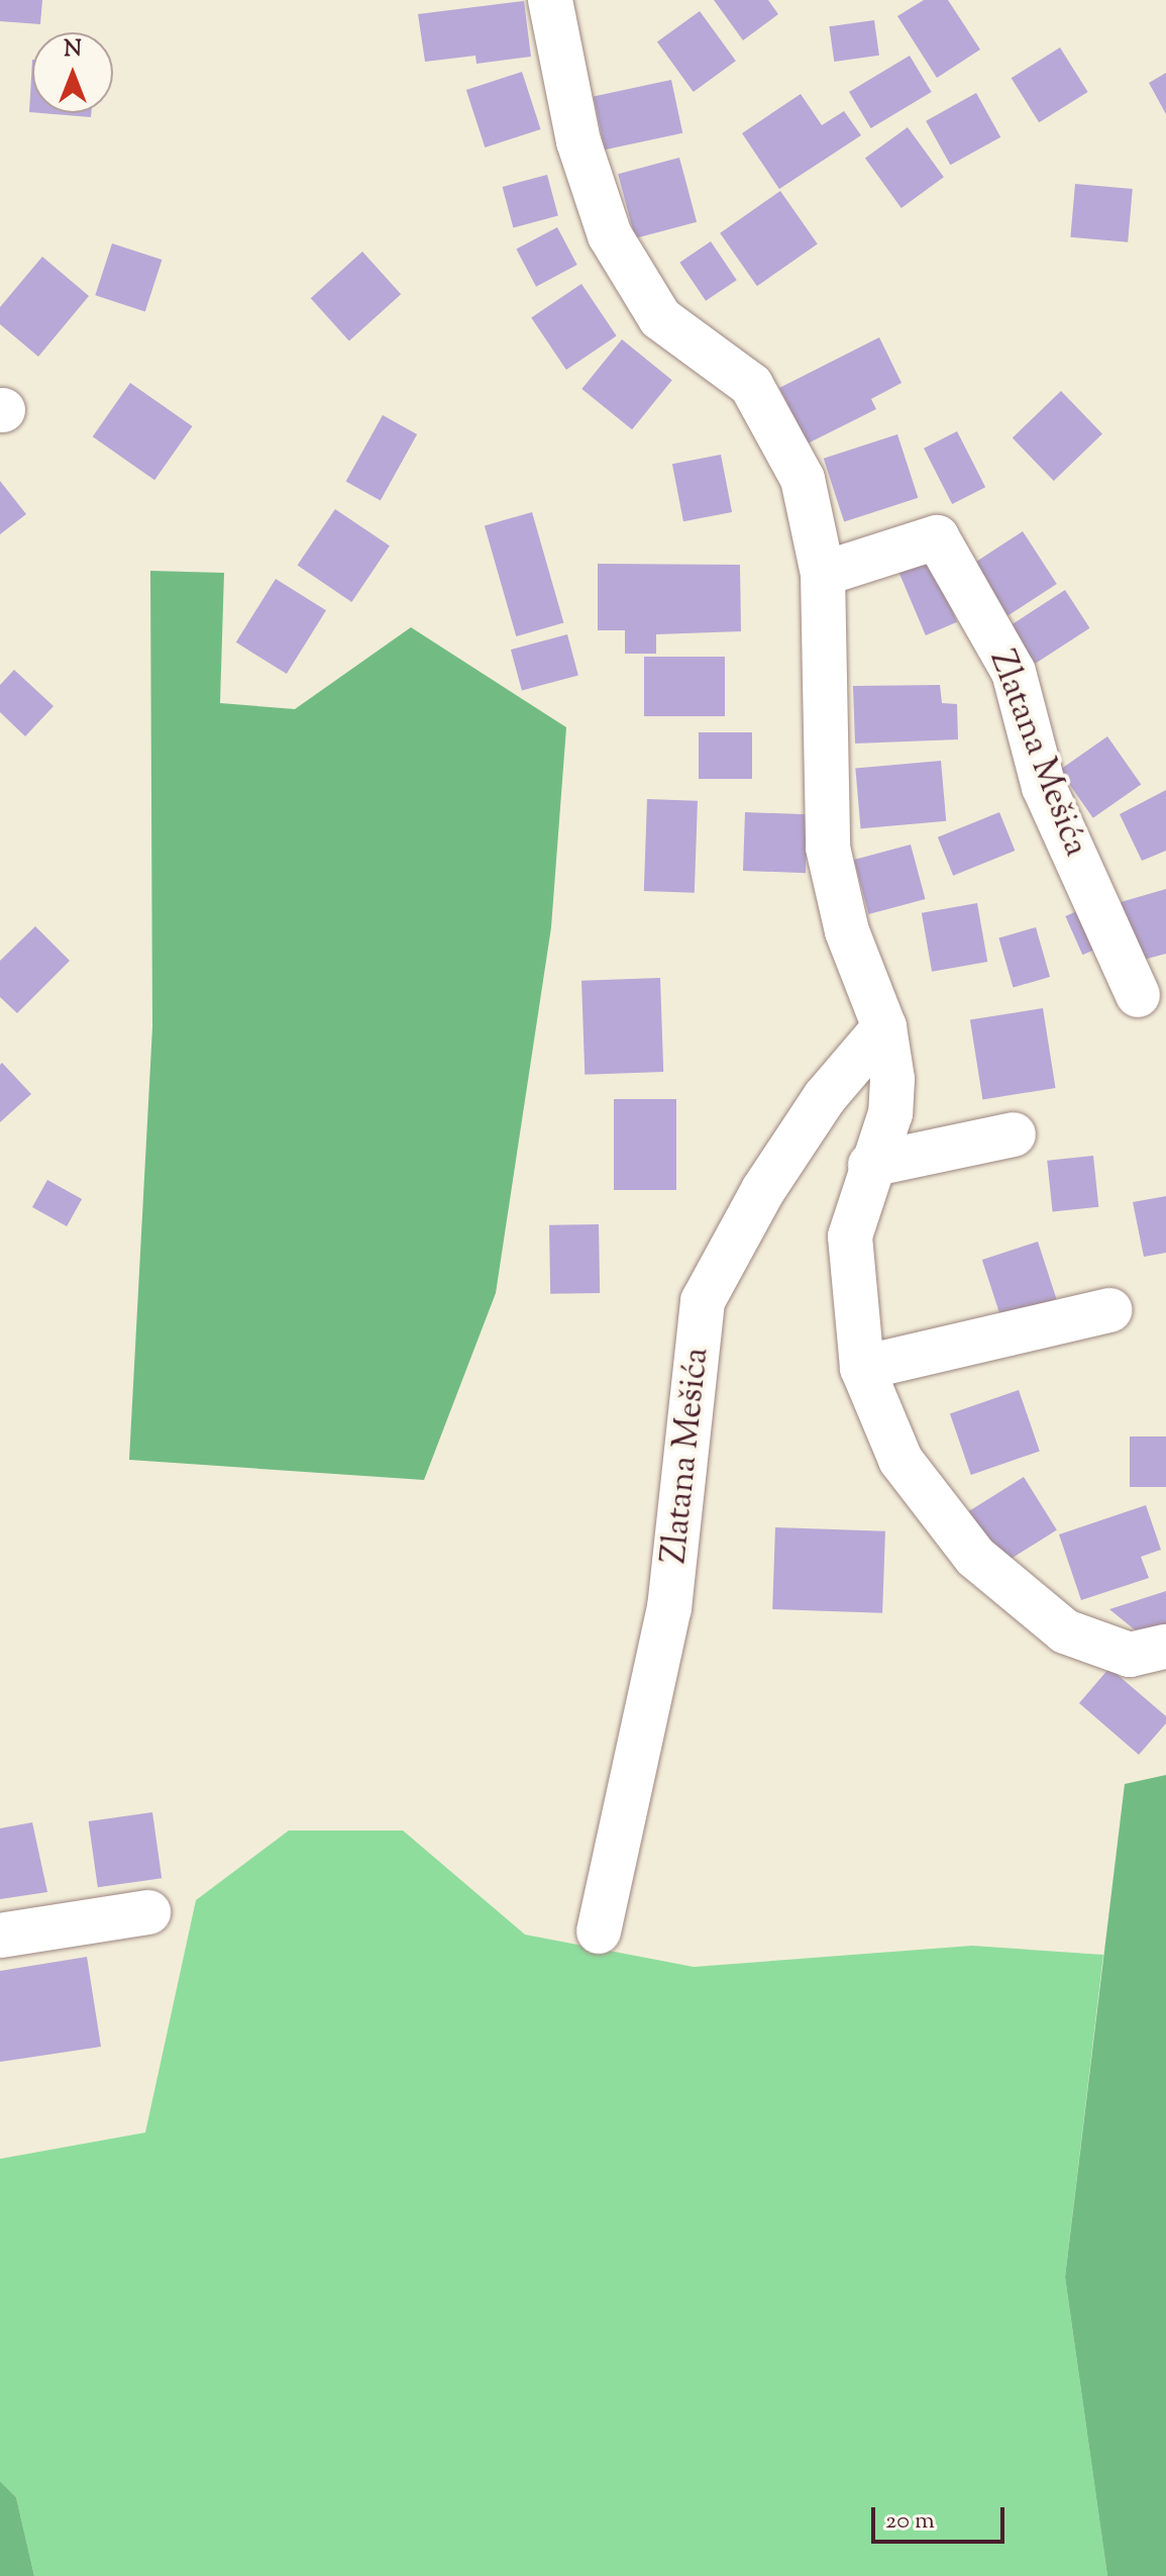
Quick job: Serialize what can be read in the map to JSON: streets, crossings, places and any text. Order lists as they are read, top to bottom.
{
  "streets": {
    "street": ["Zlatana Mešića"]
  },
  "scale_bar": "20 m",
  "north": "top"
}
